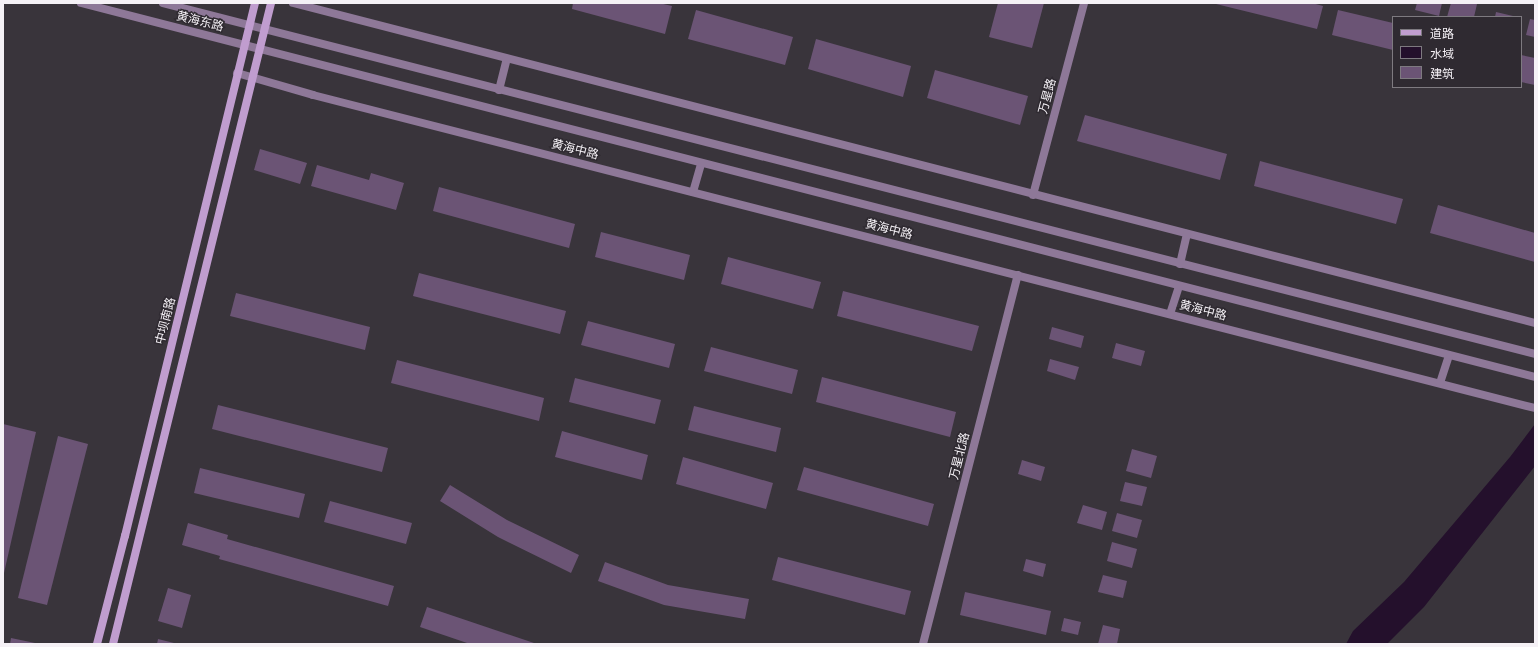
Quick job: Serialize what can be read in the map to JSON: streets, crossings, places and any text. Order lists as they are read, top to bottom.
{
  "streets": {
    "main road": ["中坝南路"],
    "street": [
      "黄海东路",
      "万星路",
      "黄海中路",
      "万星北路"
    ]
  },
  "crossings": [
    ["黄海东路", "黄海中路"],
    ["黄海东路", "中坝南路"],
    ["黄海中路", "中坝南路"],
    ["黄海中路", "万星北路"]
  ],
  "legend": ["道路", "水域", "建筑"]
}
